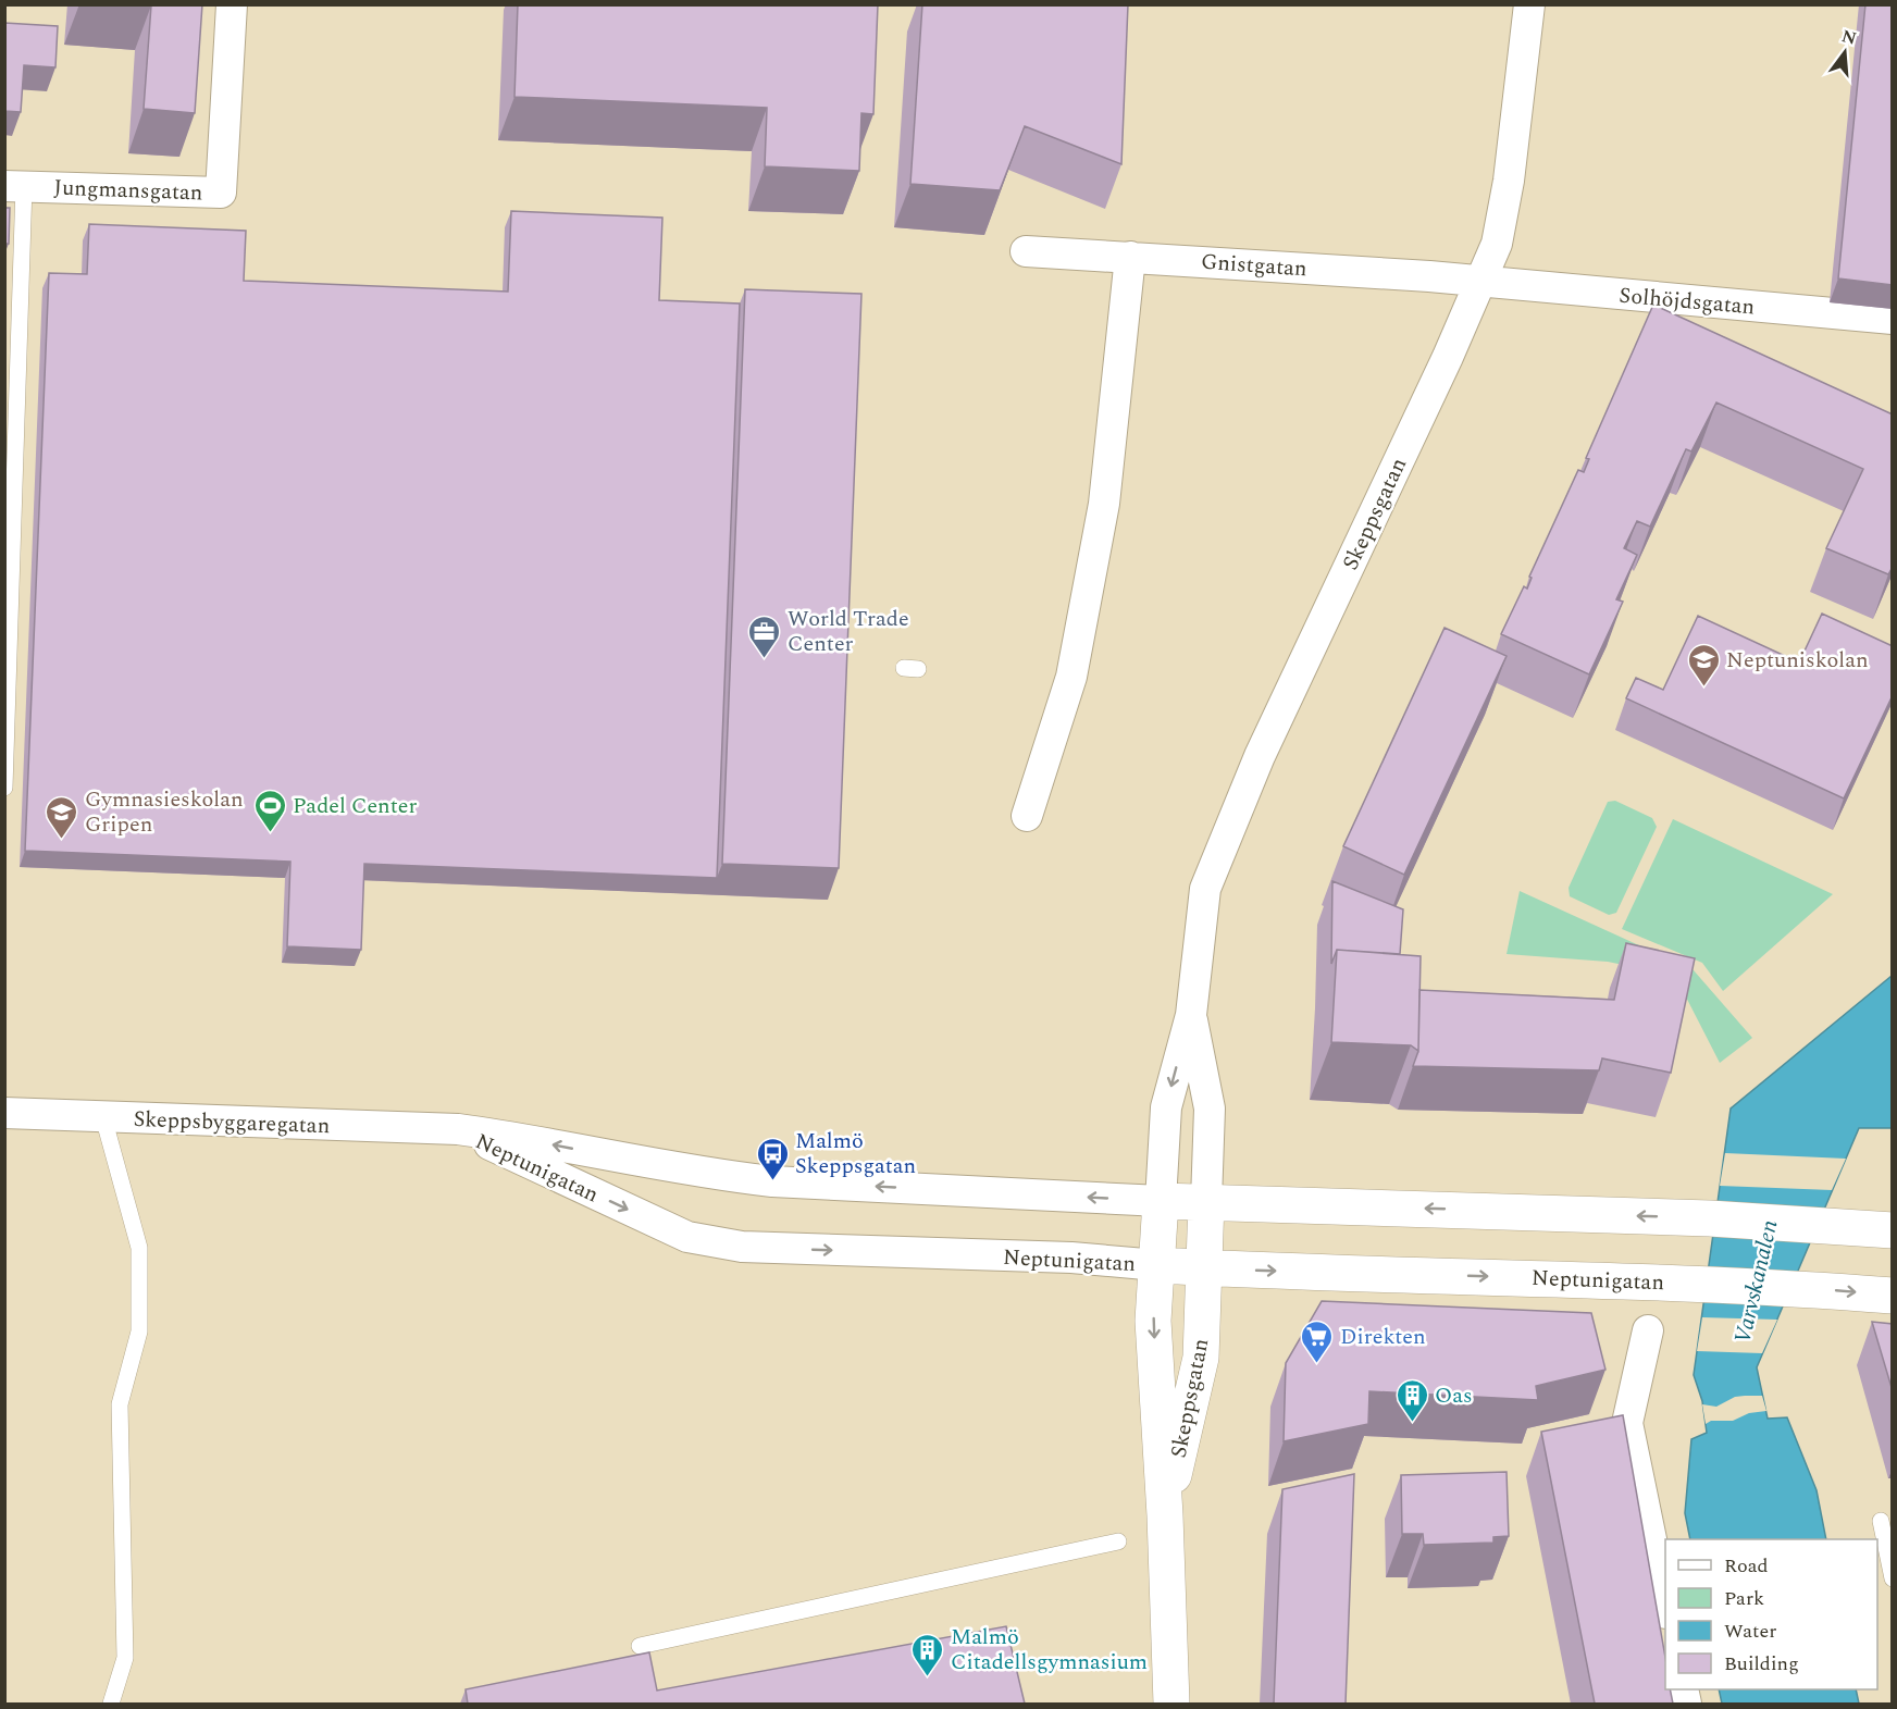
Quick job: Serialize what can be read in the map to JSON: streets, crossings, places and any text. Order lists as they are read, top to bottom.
{
  "streets": {
    "street": [
      "Jungmansgatan",
      "Gnistgatan",
      "Solhöjdsgatan",
      "Skeppsgatan",
      "Skeppsbyggaregatan",
      "Neptunigatan"
    ]
  },
  "crossings": [
    ["Gnistgatan", "Solhöjdsgatan"],
    ["Gnistgatan", "Skeppsgatan"],
    ["Solhöjdsgatan", "Skeppsgatan"],
    ["Skeppsgatan", "Neptunigatan"],
    ["Skeppsbyggaregatan", "Neptunigatan"]
  ],
  "water": ["Varvskanalen"],
  "places": {
    "office": ["World Trade Center"],
    "school or university": ["Neptuniskolan", "Gymnasieskolan Gripen"],
    "sports": ["Padel Center"],
    "bus stop": ["Malmö Skeppsgatan"],
    "supermarket": ["Direkten"],
    "building": ["Oas", "Malmö Citadellsgymnasium"]
  },
  "legend": [
    "Road",
    "Park",
    "Water",
    "Building"
  ],
  "north": "top"
}
